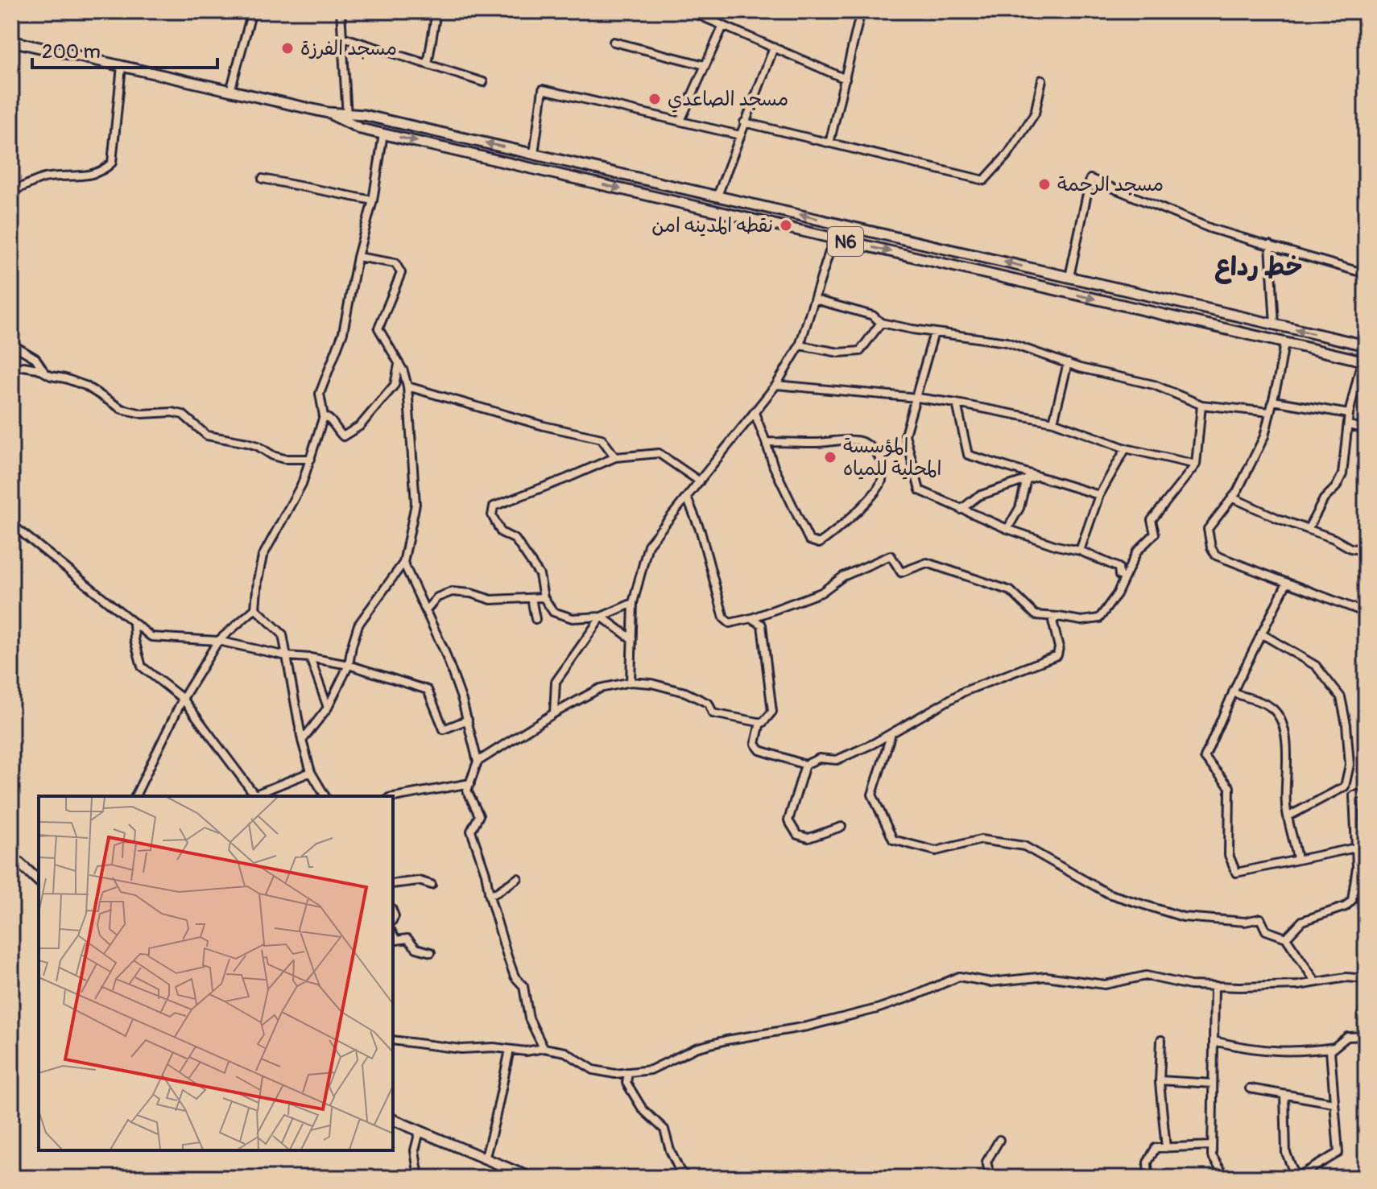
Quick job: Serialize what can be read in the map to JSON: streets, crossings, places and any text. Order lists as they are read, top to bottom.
{
  "streets": {
    "main road": ["N6"]
  },
  "districts": ["خط رداع"],
  "places": [
    "مسجد الفرزة",
    "مسجد الصاعدي",
    "مسجد الرحمة",
    "نقطه المدينه امن",
    "المؤسسة المحلية للمياه"
  ],
  "scale_bar": "200 m"
}
